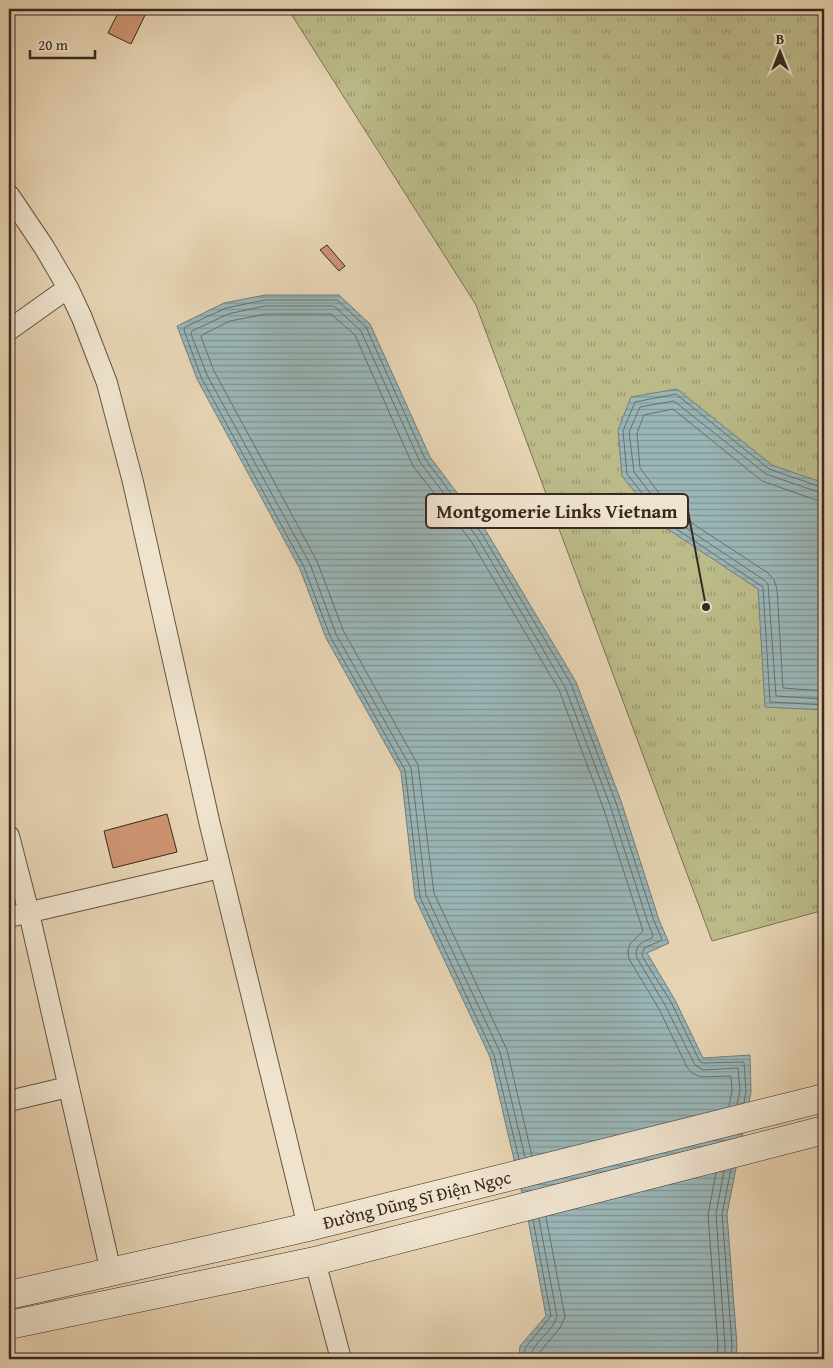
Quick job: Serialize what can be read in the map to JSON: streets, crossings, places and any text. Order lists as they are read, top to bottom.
{
  "streets": {
    "main road": ["Đường Dũng Sĩ Điện Ngọc"]
  },
  "places": ["Montgomerie Links Vietnam"],
  "scale_bar": "20 m",
  "north": "top"
}
